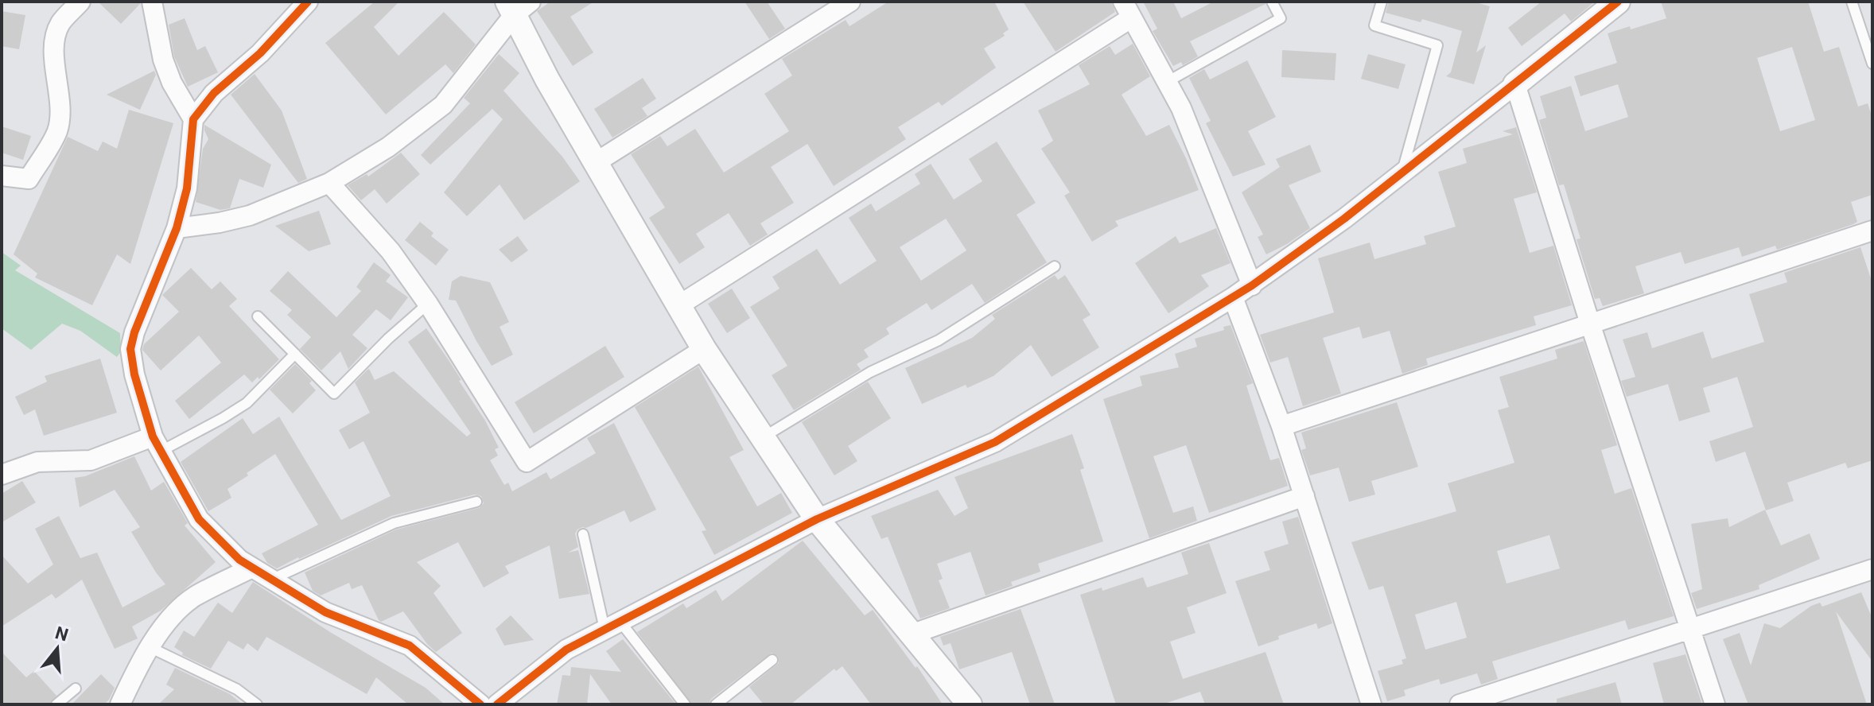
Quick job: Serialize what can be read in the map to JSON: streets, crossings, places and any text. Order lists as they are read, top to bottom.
{
  "north": "top"
}
